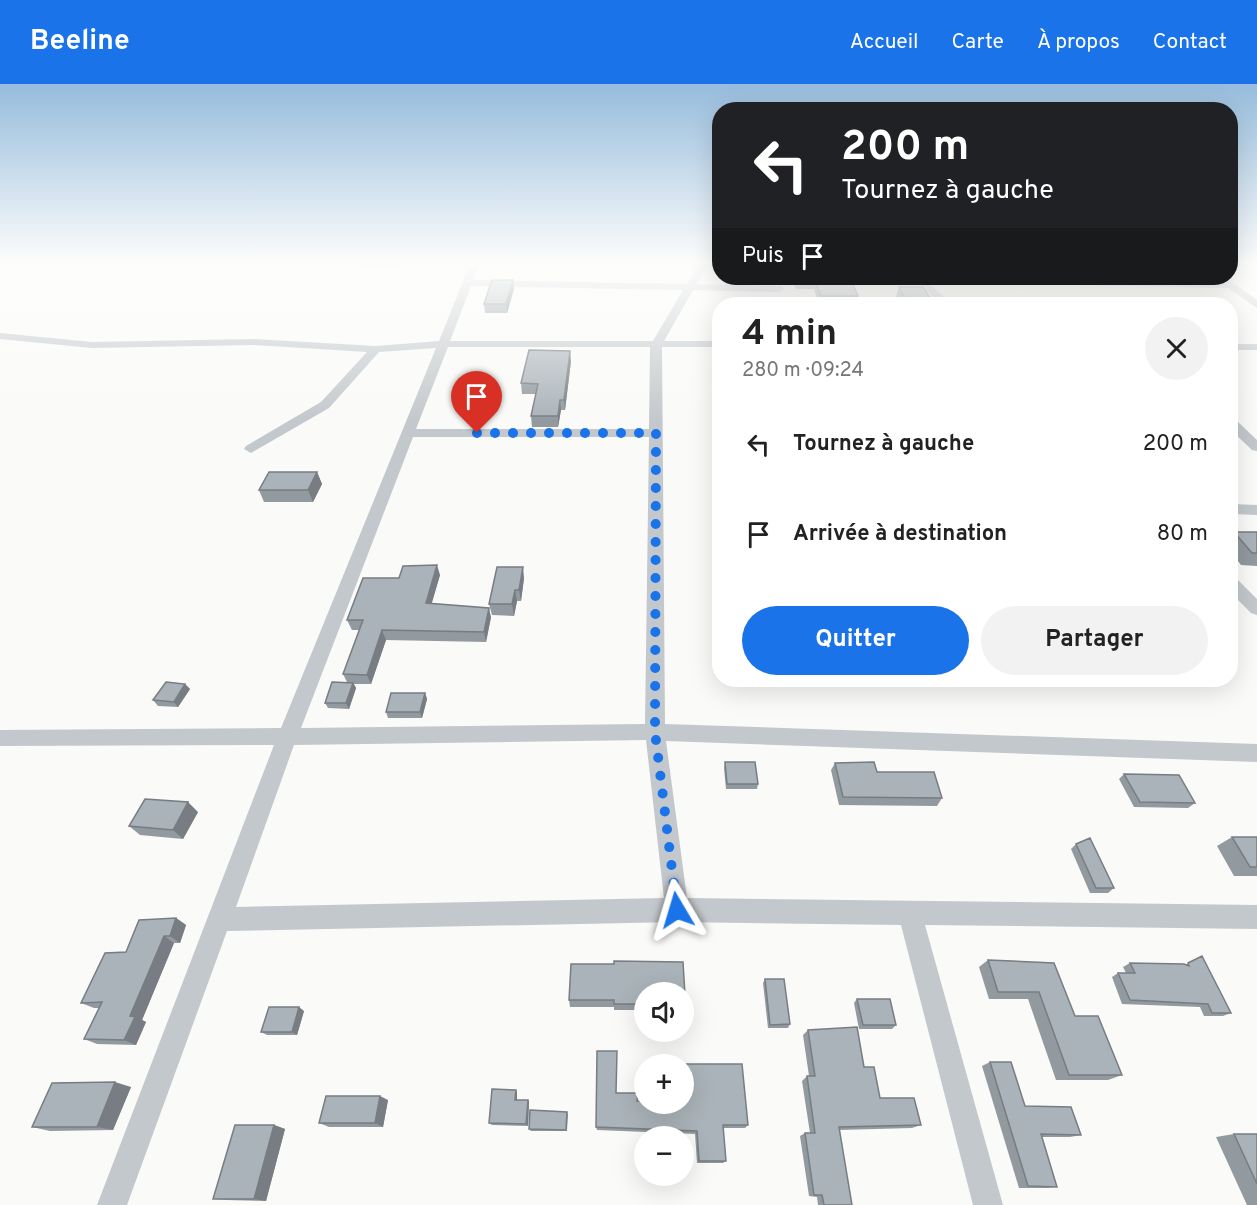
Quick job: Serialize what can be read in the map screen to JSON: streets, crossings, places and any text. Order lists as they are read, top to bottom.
{
  "page": {
    "header": "Beeline",
    "nav": [
      "Accueil",
      "Carte",
      "À propos",
      "Contact"
    ],
    "turn": ["200 m", "Tournez à gauche"],
    "then": "Puis",
    "heading": ["4 min", "280 m · 09:24"],
    "list": [
      {
        "name": "Tournez à gauche",
        "value": "200 m"
      },
      {
        "name": "Arrivée à destination",
        "value": "80 m"
      }
    ],
    "buttons": ["Quitter", "Partager"],
    "map_buttons": ["+", "−"]
  }
}
